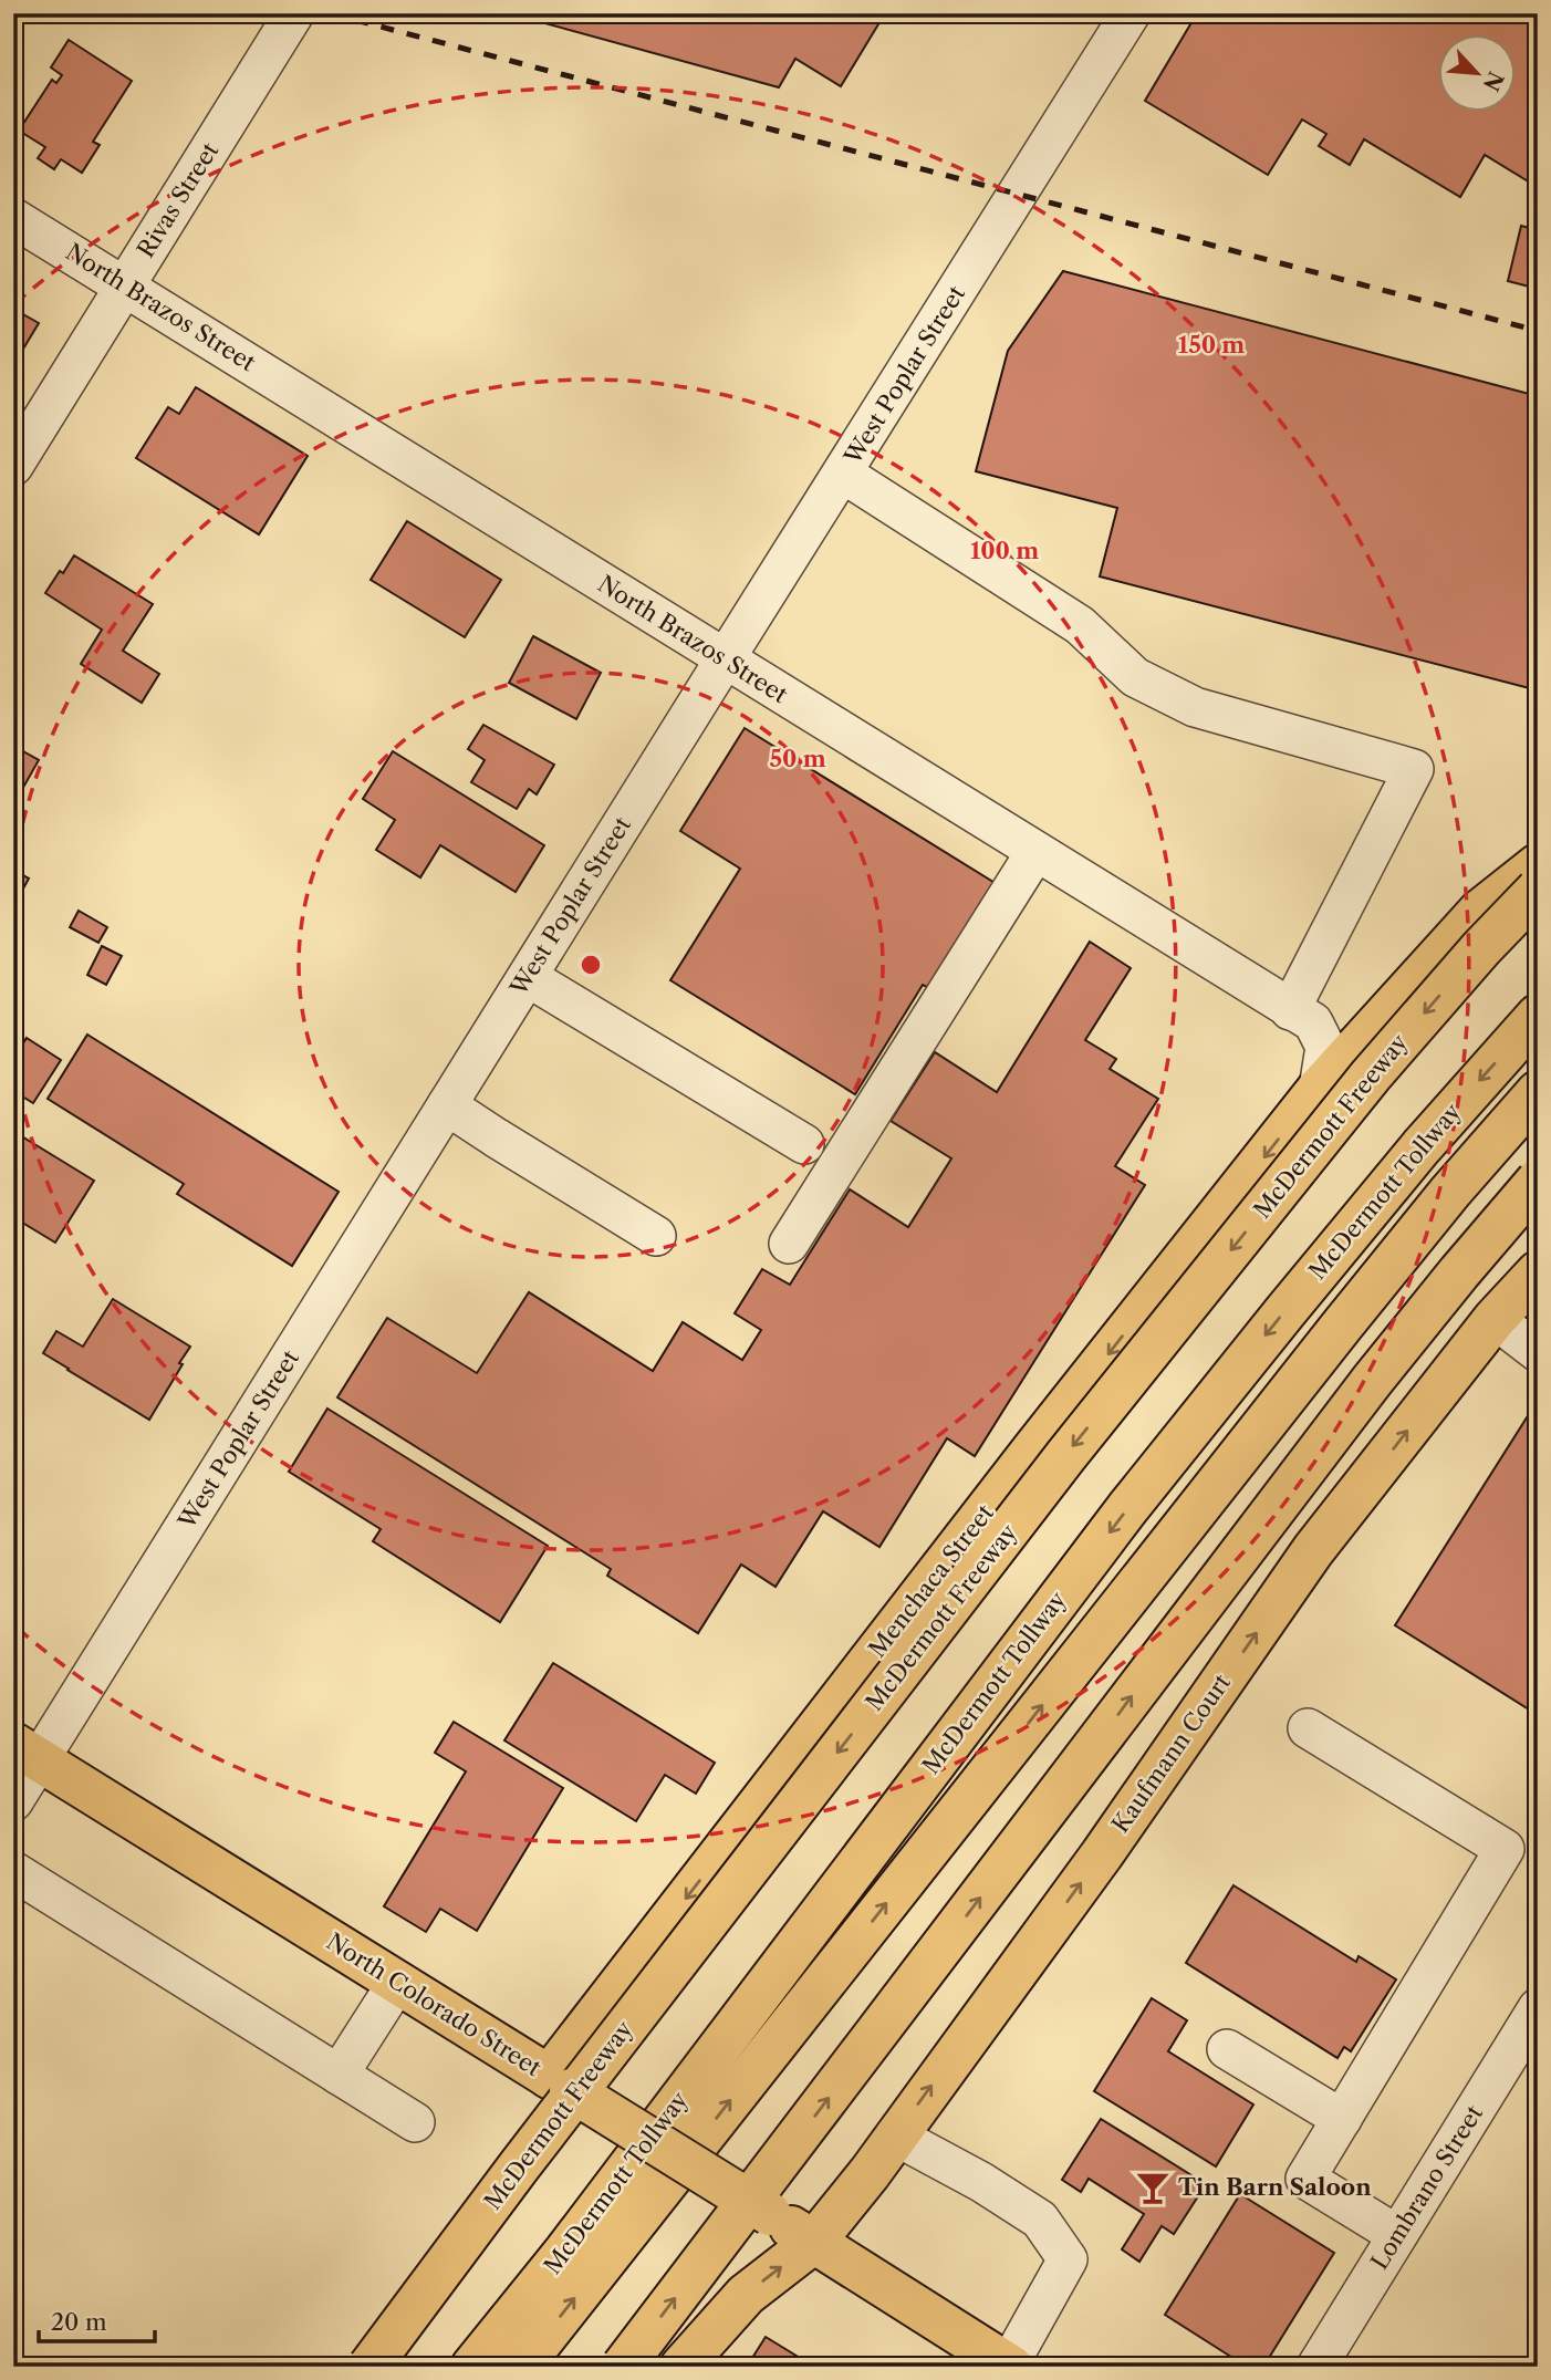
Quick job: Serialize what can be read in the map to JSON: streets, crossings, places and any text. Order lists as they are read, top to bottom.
{
  "streets": {
    "main road": [
      "McDermott Freeway",
      "McDermott Tollway",
      "Menchaca Street",
      "Kaufmann Court",
      "North Colorado Street"
    ],
    "street": [
      "Rivas Street",
      "North Brazos Street",
      "West Poplar Street",
      "Lombrano Street"
    ]
  },
  "crossings": [
    ["Rivas Street", "North Brazos Street"],
    ["North Brazos Street", "West Poplar Street"],
    ["North Brazos Street", "Menchaca Street"],
    ["West Poplar Street", "North Colorado Street"],
    ["Menchaca Street", "North Colorado Street"],
    ["Kaufmann Court", "North Colorado Street"]
  ],
  "places": {
    "bar": ["Tin Barn Saloon"]
  },
  "scale_bar": "20 m",
  "north": "bottom right",
  "rings": ["150 m", "100 m", "50 m"]
}
